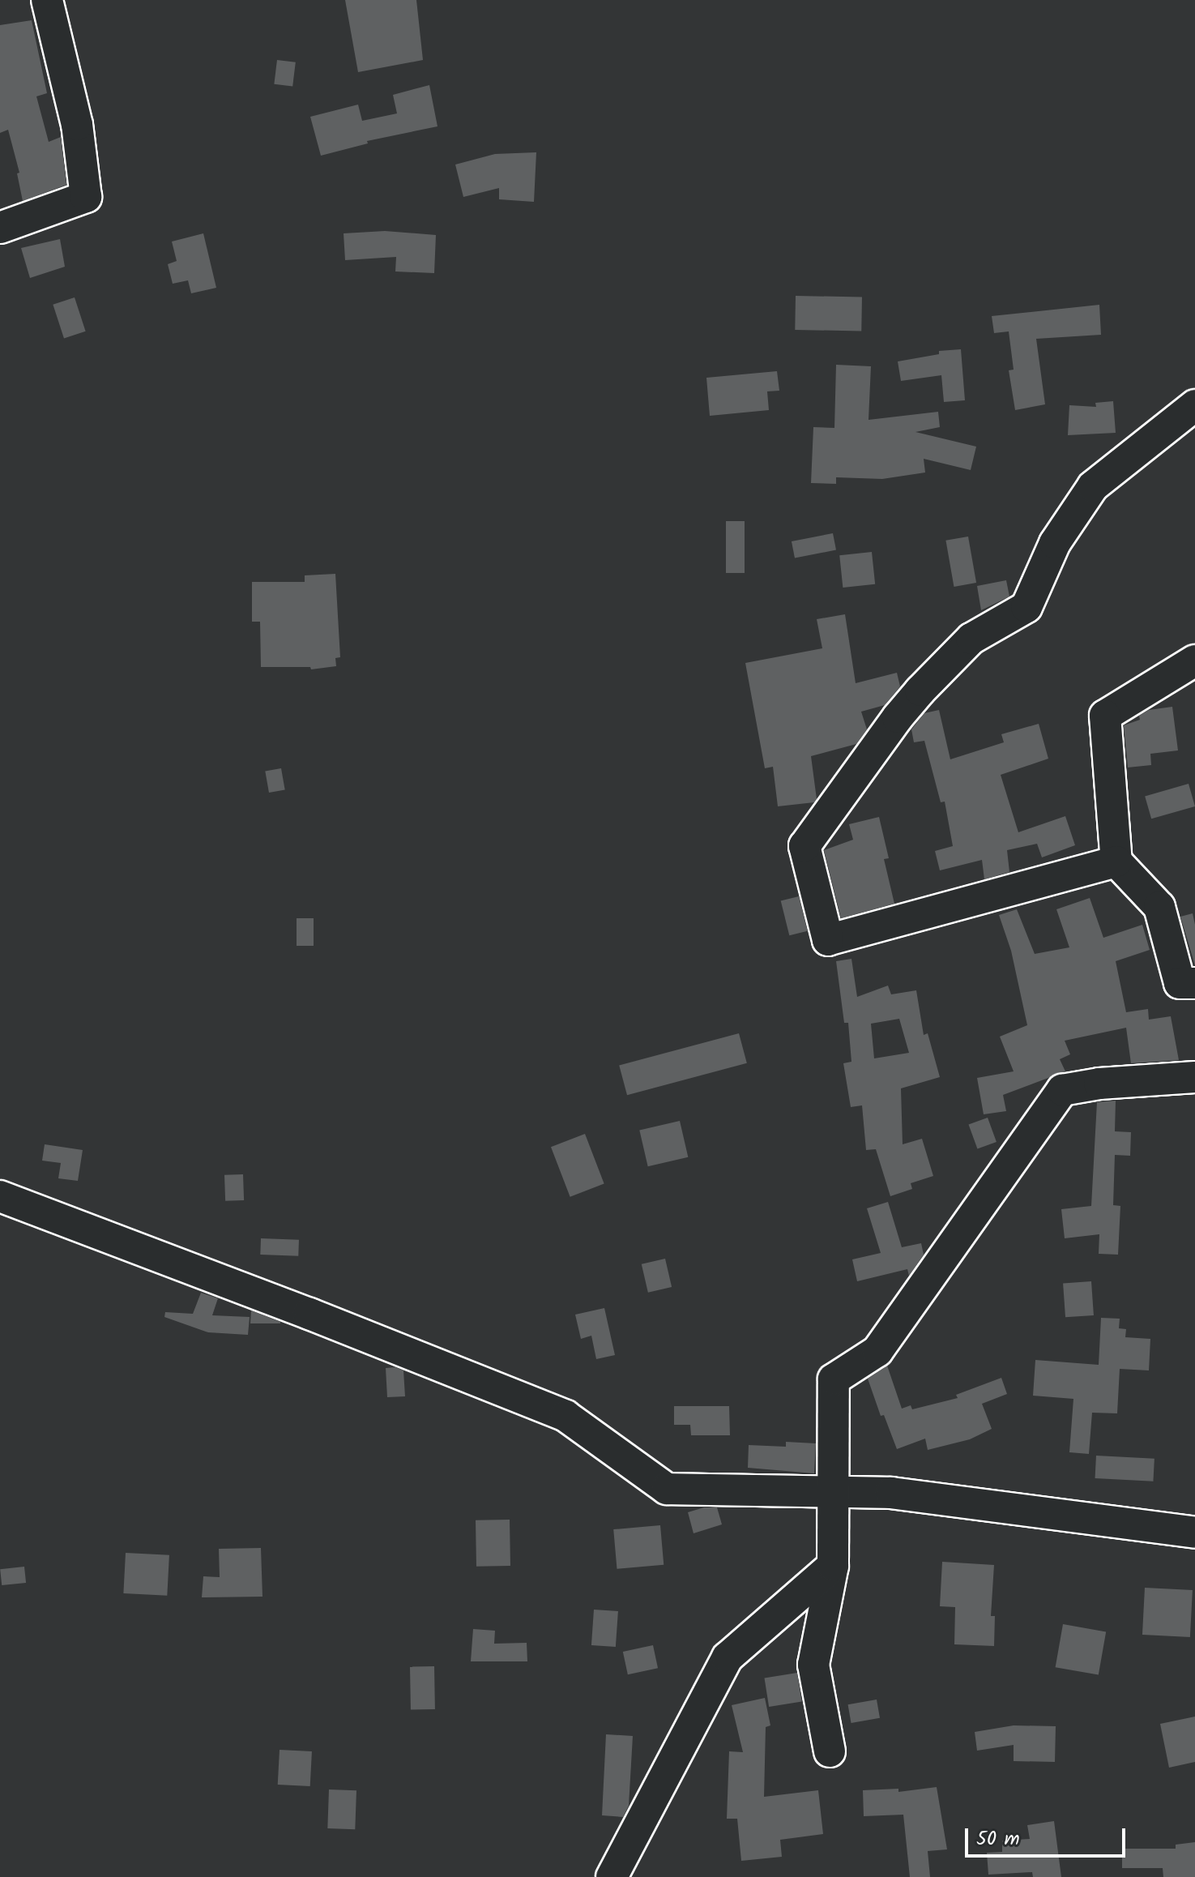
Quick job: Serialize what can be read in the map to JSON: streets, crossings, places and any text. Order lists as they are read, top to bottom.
{
  "scale_bar": "50 m"
}
